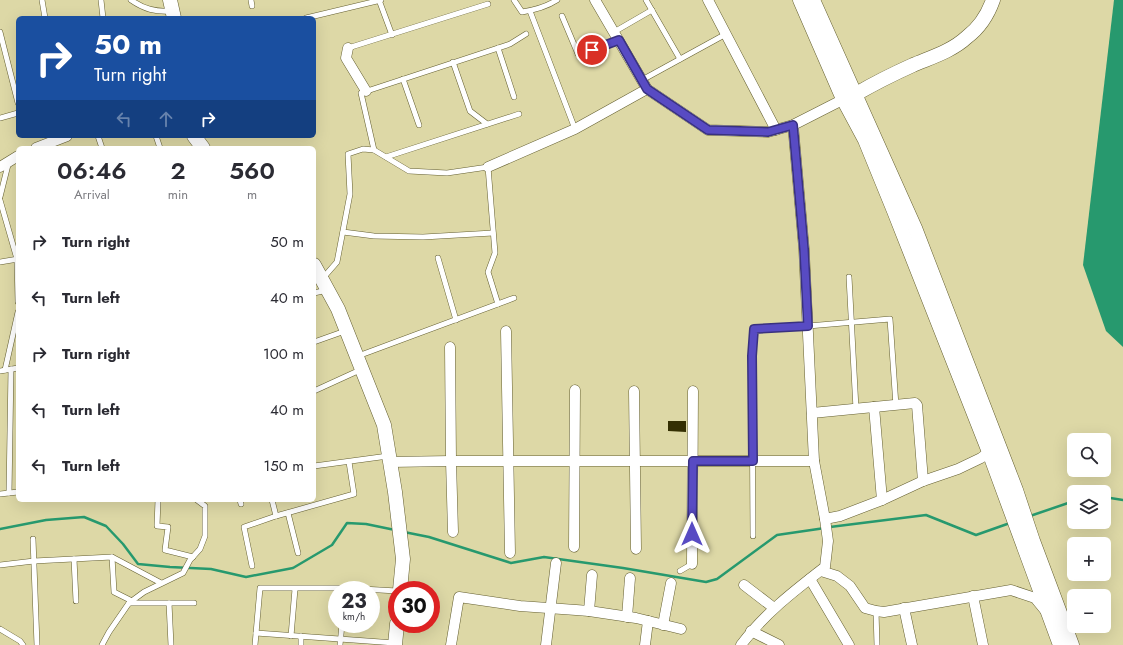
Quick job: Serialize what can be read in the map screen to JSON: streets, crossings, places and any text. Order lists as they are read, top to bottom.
{
  "page": {
    "turn": ["50 m", "Turn right"],
    "eta": [
      "06:46",
      "Arrival",
      "2",
      "min",
      "560",
      "m"
    ],
    "list": [
      {
        "name": "Turn right",
        "value": "50 m"
      },
      {
        "name": "Turn left",
        "value": "40 m"
      },
      {
        "name": "Turn right",
        "value": "100 m"
      },
      {
        "name": "Turn left",
        "value": "40 m"
      },
      {
        "name": "Turn left",
        "value": "150 m"
      }
    ],
    "map_buttons": ["+", "−"],
    "speed": "23 km/h",
    "limit": "30"
  }
}
